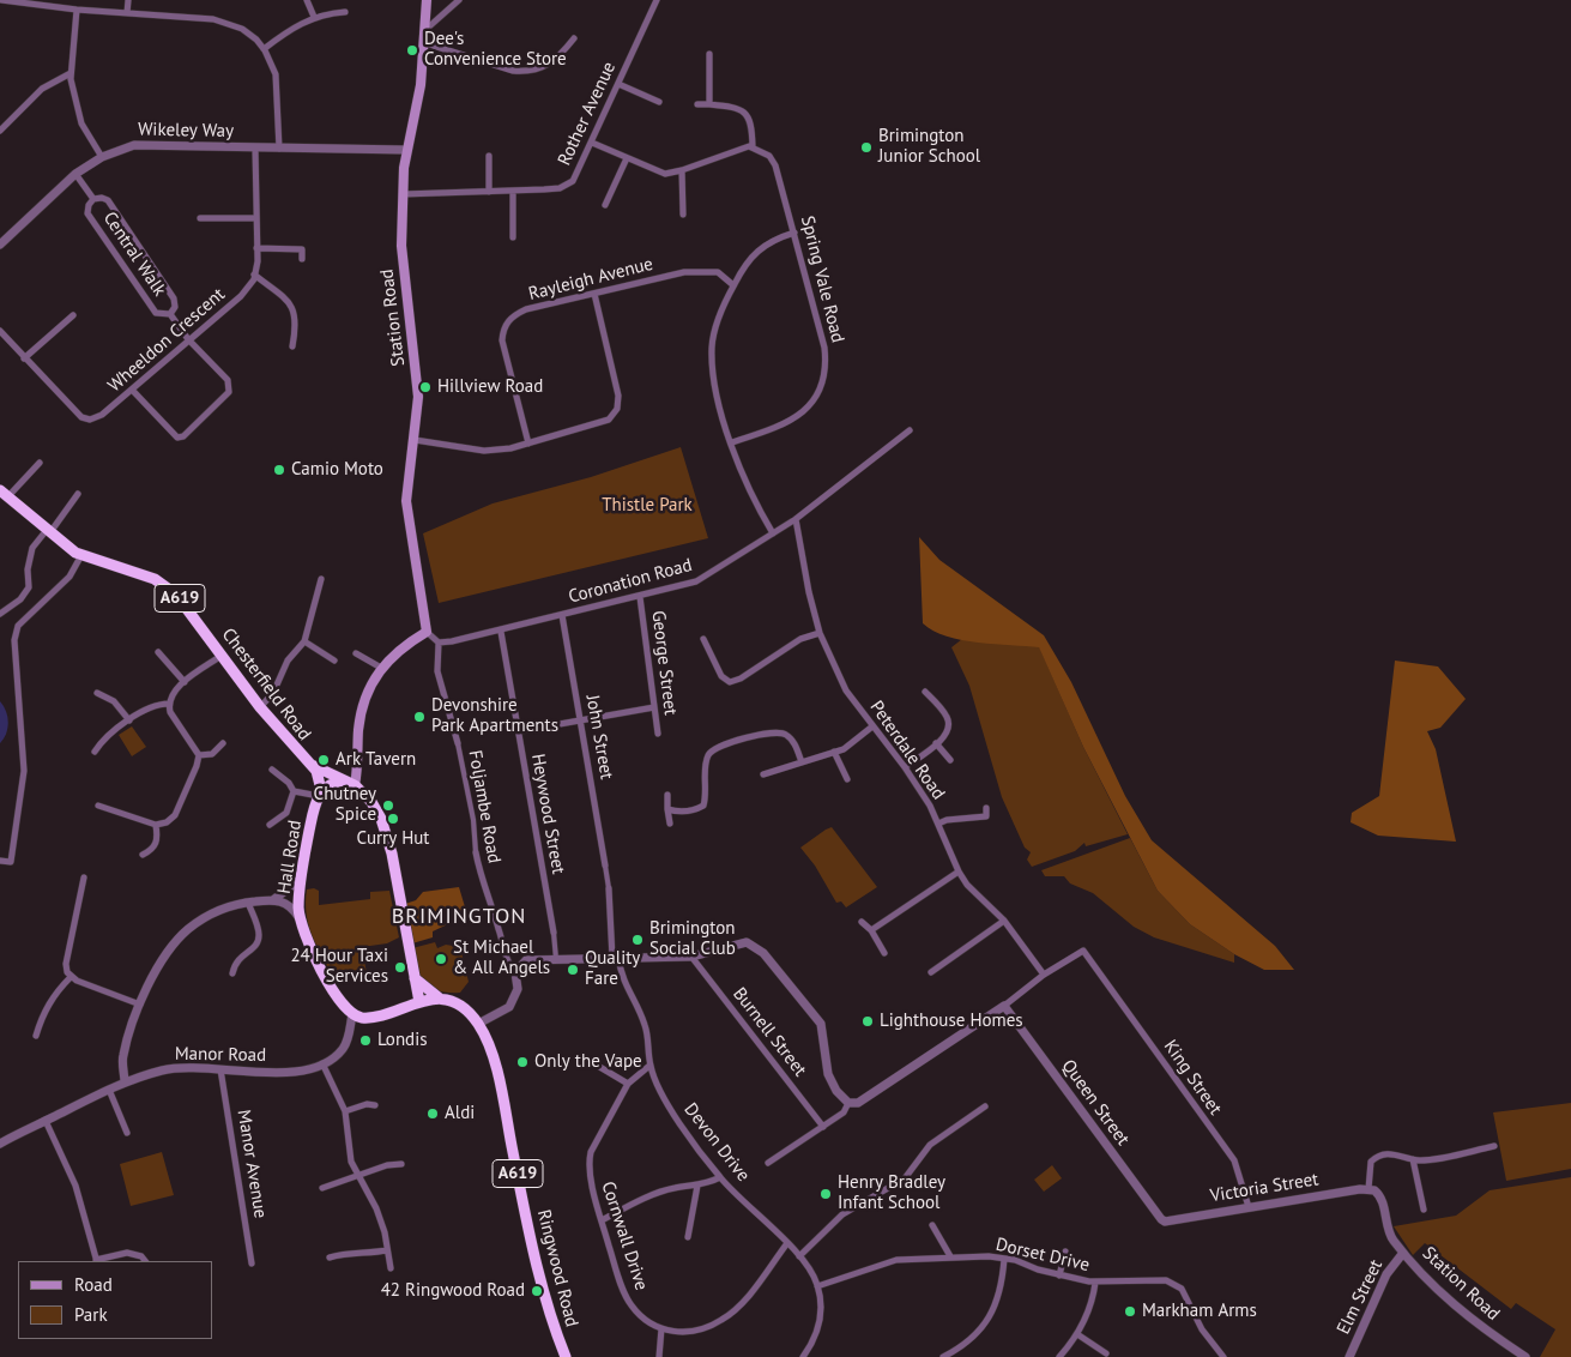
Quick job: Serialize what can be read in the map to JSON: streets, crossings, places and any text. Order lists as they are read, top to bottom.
{
  "streets": {
    "highway": [
      "A619",
      "Chesterfield Road",
      "Hall Road",
      "Ringwood Road"
    ],
    "main road": ["Station Road"],
    "street": [
      "Rother Avenue",
      "Wikeley Way",
      "Central Walk",
      "Rayleigh Avenue",
      "Spring Vale Road",
      "Wheeldon Crescent",
      "Coronation Road",
      "George Street",
      "John Street",
      "Peterdale Road",
      "Foljambe Road",
      "Heywood Street",
      "Burnell Street",
      "Manor Road",
      "King Street",
      "Queen Street",
      "Devon Drive",
      "Manor Avenue",
      "Victoria Street",
      "Cornwall Drive",
      "Dorset Drive",
      "Elm Street"
    ]
  },
  "crossings": [
    ["Rother Avenue", "Station Road"],
    ["Wikeley Way", "Central Walk"],
    ["Wikeley Way", "Station Road"],
    ["Central Walk", "Wheeldon Crescent"],
    ["Station Road", "Victoria Street"],
    ["Station Road", "Elm Street"],
    ["Coronation Road", "George Street"],
    ["Coronation Road", "John Street"],
    ["Coronation Road", "Peterdale Road"],
    ["Coronation Road", "Foljambe Road"],
    ["Coronation Road", "Heywood Street"],
    ["A619", "Chesterfield Road"],
    ["Chesterfield Road", "Hall Road"],
    ["Peterdale Road", "King Street"],
    ["Hall Road", "Manor Road"],
    ["Manor Road", "Manor Avenue"],
    ["King Street", "Victoria Street"],
    ["Queen Street", "Victoria Street"],
    ["Devon Drive", "Cornwall Drive"],
    ["Devon Drive", "Dorset Drive"]
  ],
  "districts": ["BRIMINGTON"],
  "parks": ["Thistle Park"],
  "places": [
    "Dee's Convenience Store",
    "Brimington Junior School",
    "Hillview Road",
    "Camio Moto",
    "Devonshire Park Apartments",
    "Ark Tavern",
    "Chutney Spice",
    "Curry Hut",
    "Brimington Social Club",
    "St Michael & All Angels",
    "24 Hour Taxi Services",
    "Quality Fare",
    "Lighthouse Homes",
    "Londis",
    "Only the Vape",
    "Aldi",
    "Henry Bradley Infant School",
    "42 Ringwood Road",
    "Markham Arms"
  ],
  "legend": ["Road", "Park"]
}
